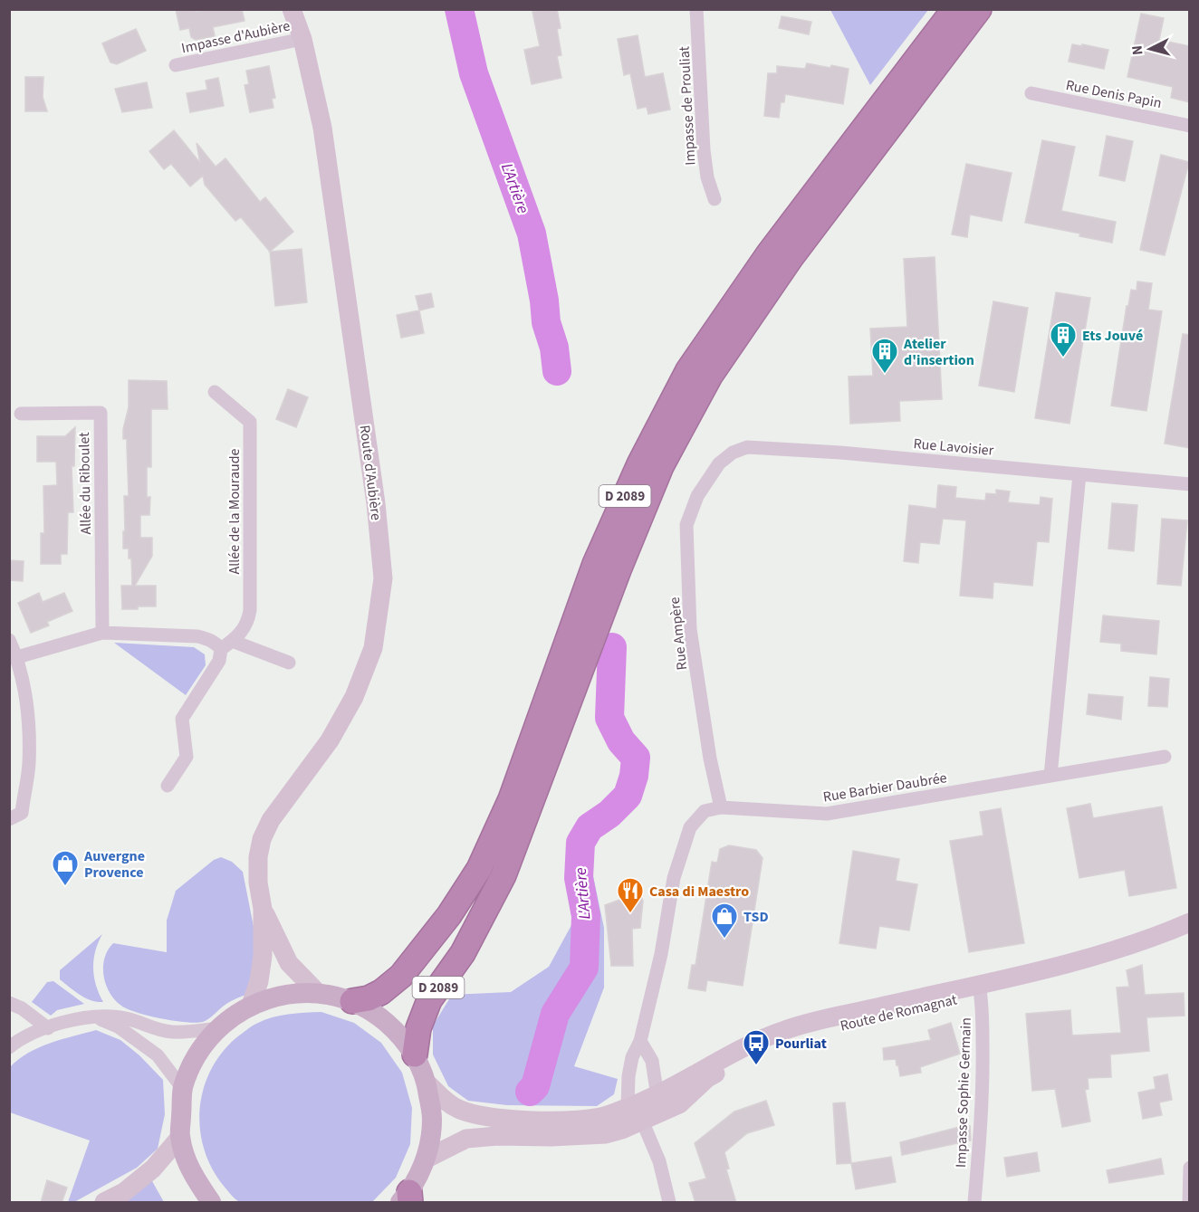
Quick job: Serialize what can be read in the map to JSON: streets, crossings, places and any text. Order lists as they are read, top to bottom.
{
  "streets": {
    "highway": ["D 2089"],
    "main road": ["Route d'Aubière", "Route de Romagnat"],
    "street": [
      "Impasse d'Aubière",
      "Rue Denis Papin",
      "Impasse de Prouliat",
      "Rue Lavoisier",
      "Allée du Riboulet",
      "Allée de la Mouraude",
      "Rue Ampère",
      "Rue Barbier Daubrée",
      "Impasse Sophie Germain"
    ]
  },
  "crossings": [
    ["Impasse d'Aubière", "Route d'Aubière"],
    ["Rue Lavoisier", "Rue Ampère"],
    ["Rue Ampère", "Rue Barbier Daubrée"],
    ["Rue Barbier Daubrée", "Route de Romagnat"],
    ["Route de Romagnat", "Impasse Sophie Germain"]
  ],
  "water": ["L'Artière"],
  "places": {
    "building": ["Ets Jouvé", "Atelier d'insertion"],
    "shop": ["Auvergne Provence", "TSD"],
    "restaurant": ["Casa di Maestro"],
    "bus stop": ["Pourliat"]
  },
  "north": "left"
}
